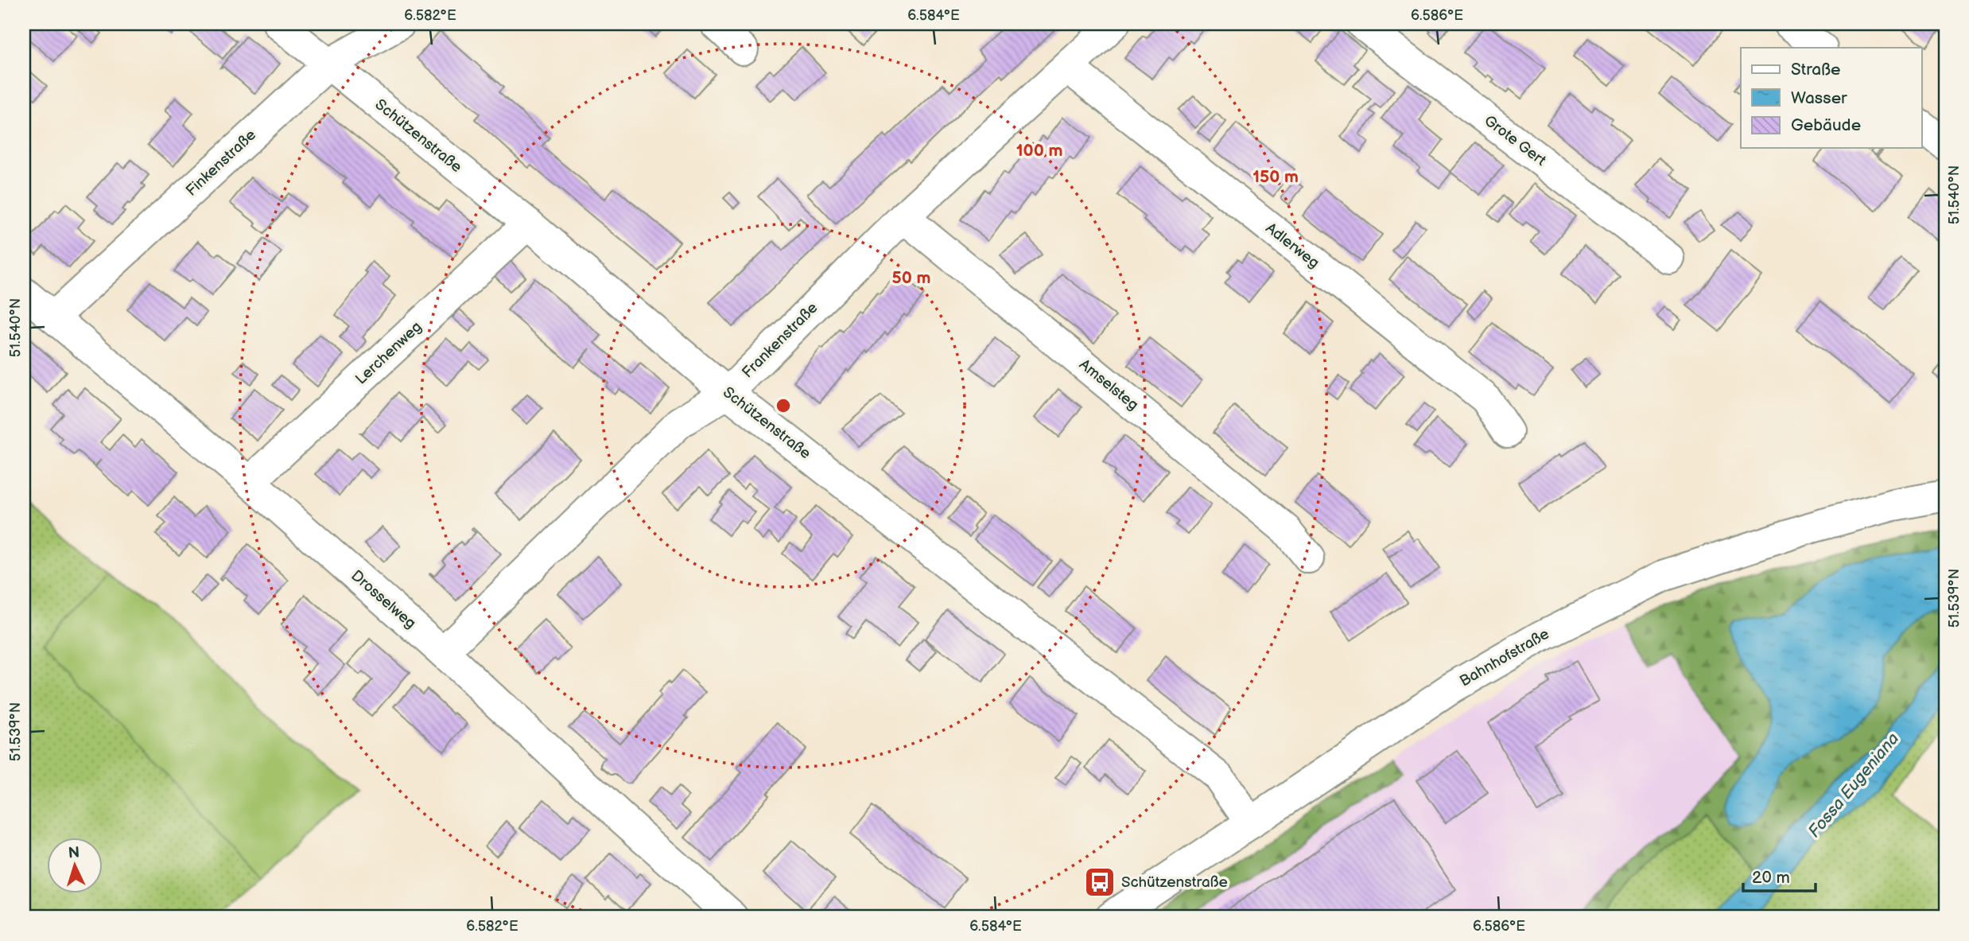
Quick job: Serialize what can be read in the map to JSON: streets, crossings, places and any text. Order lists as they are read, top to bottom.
{
  "streets": {
    "street": [
      "Schützenstraße",
      "Grote Gert",
      "Finkenstraße",
      "Adlerweg",
      "Frankenstraße",
      "Lerchenweg",
      "Amselsteg",
      "Drosselweg",
      "Bahnhofstraße"
    ]
  },
  "crossings": [
    ["Schützenstraße", "Finkenstraße"],
    ["Schützenstraße", "Frankenstraße"],
    ["Schützenstraße", "Lerchenweg"],
    ["Schützenstraße", "Bahnhofstraße"],
    ["Finkenstraße", "Drosselweg"],
    ["Adlerweg", "Frankenstraße"],
    ["Frankenstraße", "Amselsteg"],
    ["Frankenstraße", "Drosselweg"],
    ["Lerchenweg", "Drosselweg"]
  ],
  "water": ["Fossa Eugeniana"],
  "places": {
    "bus stop": ["Schützenstraße"]
  },
  "legend": ["Straße", "Wasser", "Gebäude"],
  "scale_bar": "20 m",
  "north": "top",
  "coordinates": [
    "6.582°E",
    "6.584°E",
    "6.586°E",
    "51.540°N",
    "51.539°N"
  ],
  "rings": ["100 m", "150 m", "50 m"]
}
